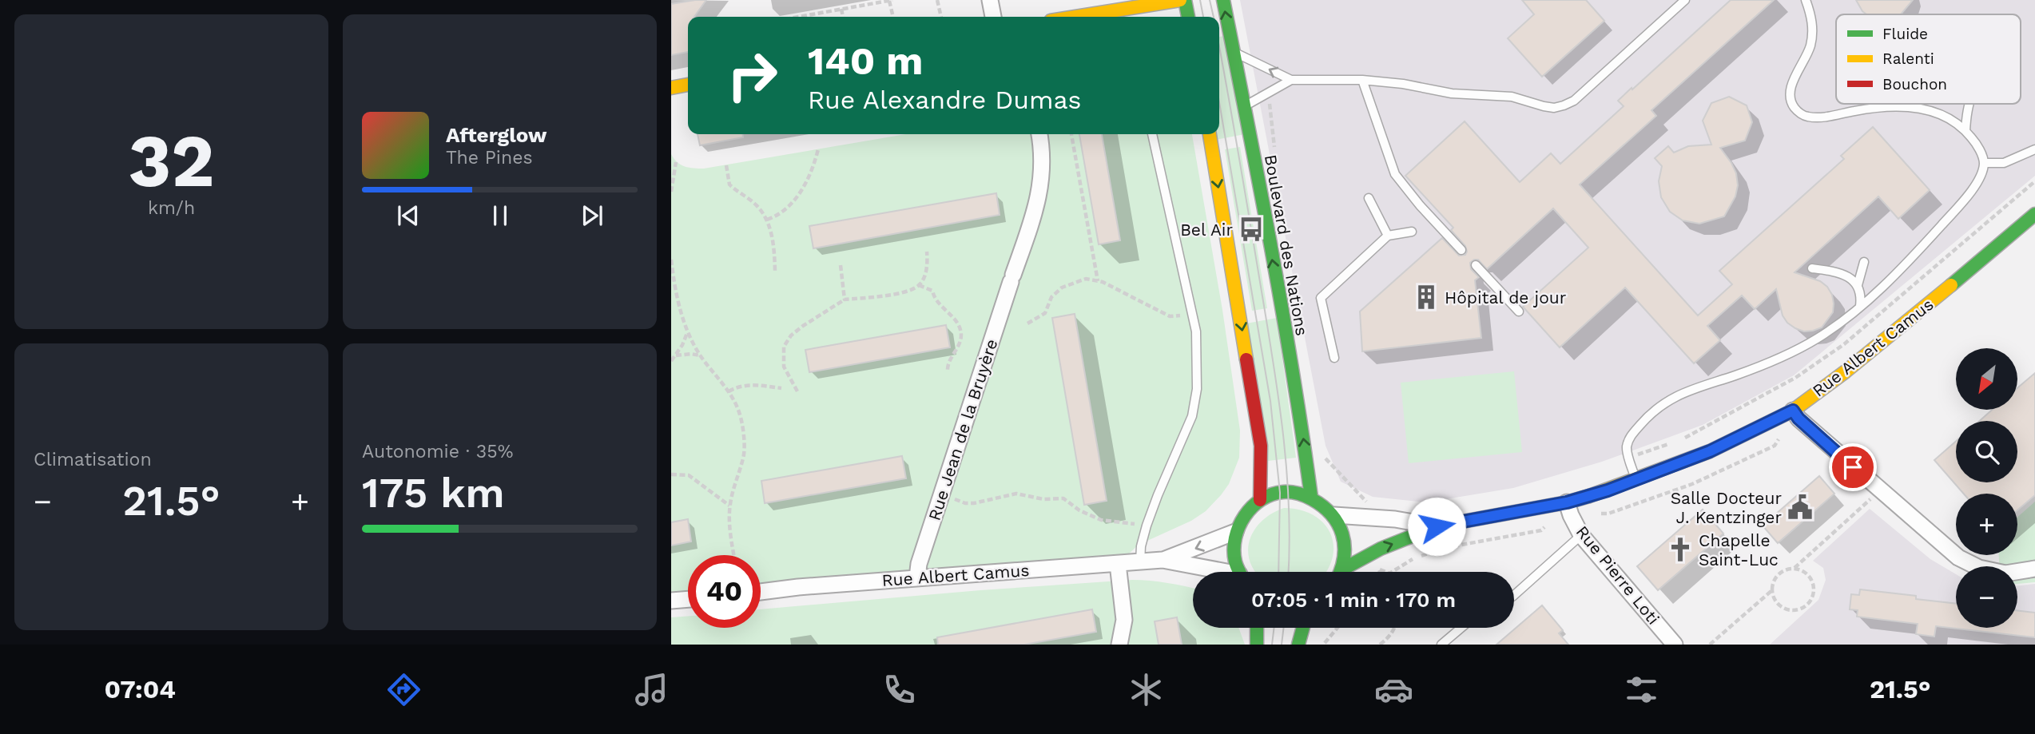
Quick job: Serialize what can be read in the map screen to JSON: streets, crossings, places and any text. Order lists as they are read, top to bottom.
{
  "streets": {
    "main road": ["Boulevard des Nations", "Rue Albert Camus"],
    "street": ["Rue Jean de la Bruyère", "Rue Pierre Loti"]
  },
  "crossings": [
    ["Rue Albert Camus", "Rue Jean de la Bruyère"],
    ["Rue Albert Camus", "Rue Pierre Loti"]
  ],
  "places": {
    "bus stop": ["Bel Air"],
    "building": ["Hôpital de jour"],
    "public building": ["Salle Docteur J. Kentzinger"],
    "church": ["Chapelle Saint-Luc"]
  },
  "legend": ["Fluide", "Ralenti", "Bouchon"],
  "north": "bottom left",
  "page": {
    "tile": [
      ["32", "km/h"],
      "Climatisation",
      ["Autonomie · 35%", "175 km"]
    ],
    "turn": ["140 m", "Rue Alexandre Dumas"],
    "song": ["Afterglow", "The Pines"],
    "map_buttons": ["+", "−"],
    "heat": ["−", "21.5°", "+"],
    "limit": "40",
    "trip": "07:05 · 1 min · 170 m",
    "tabs": ["07:04", "21.5°"]
  }
}
